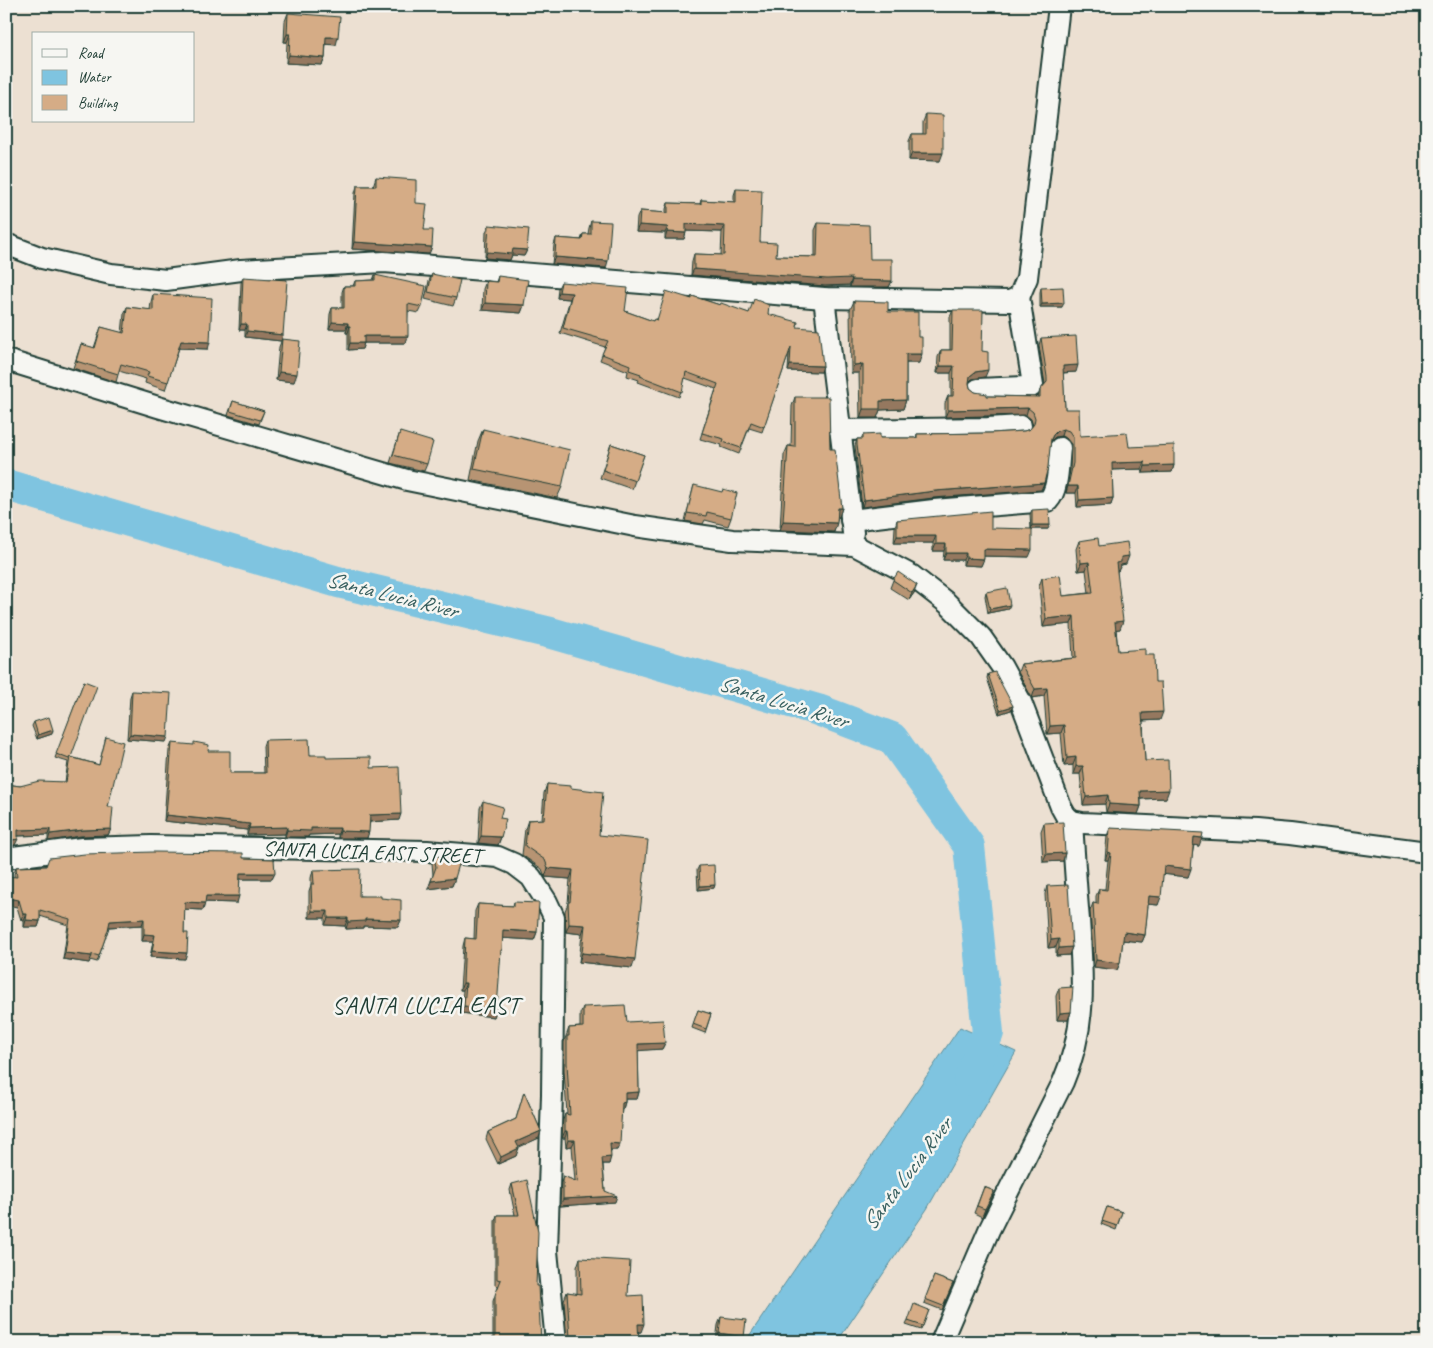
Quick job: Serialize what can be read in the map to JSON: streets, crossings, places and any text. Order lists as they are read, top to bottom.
{
  "streets": {
    "street": ["SANTA LUCIA EAST STREET"]
  },
  "districts": ["SANTA LUCIA EAST"],
  "water": ["Santa Lucia River"],
  "legend": ["Road", "Water", "Building"]
}
